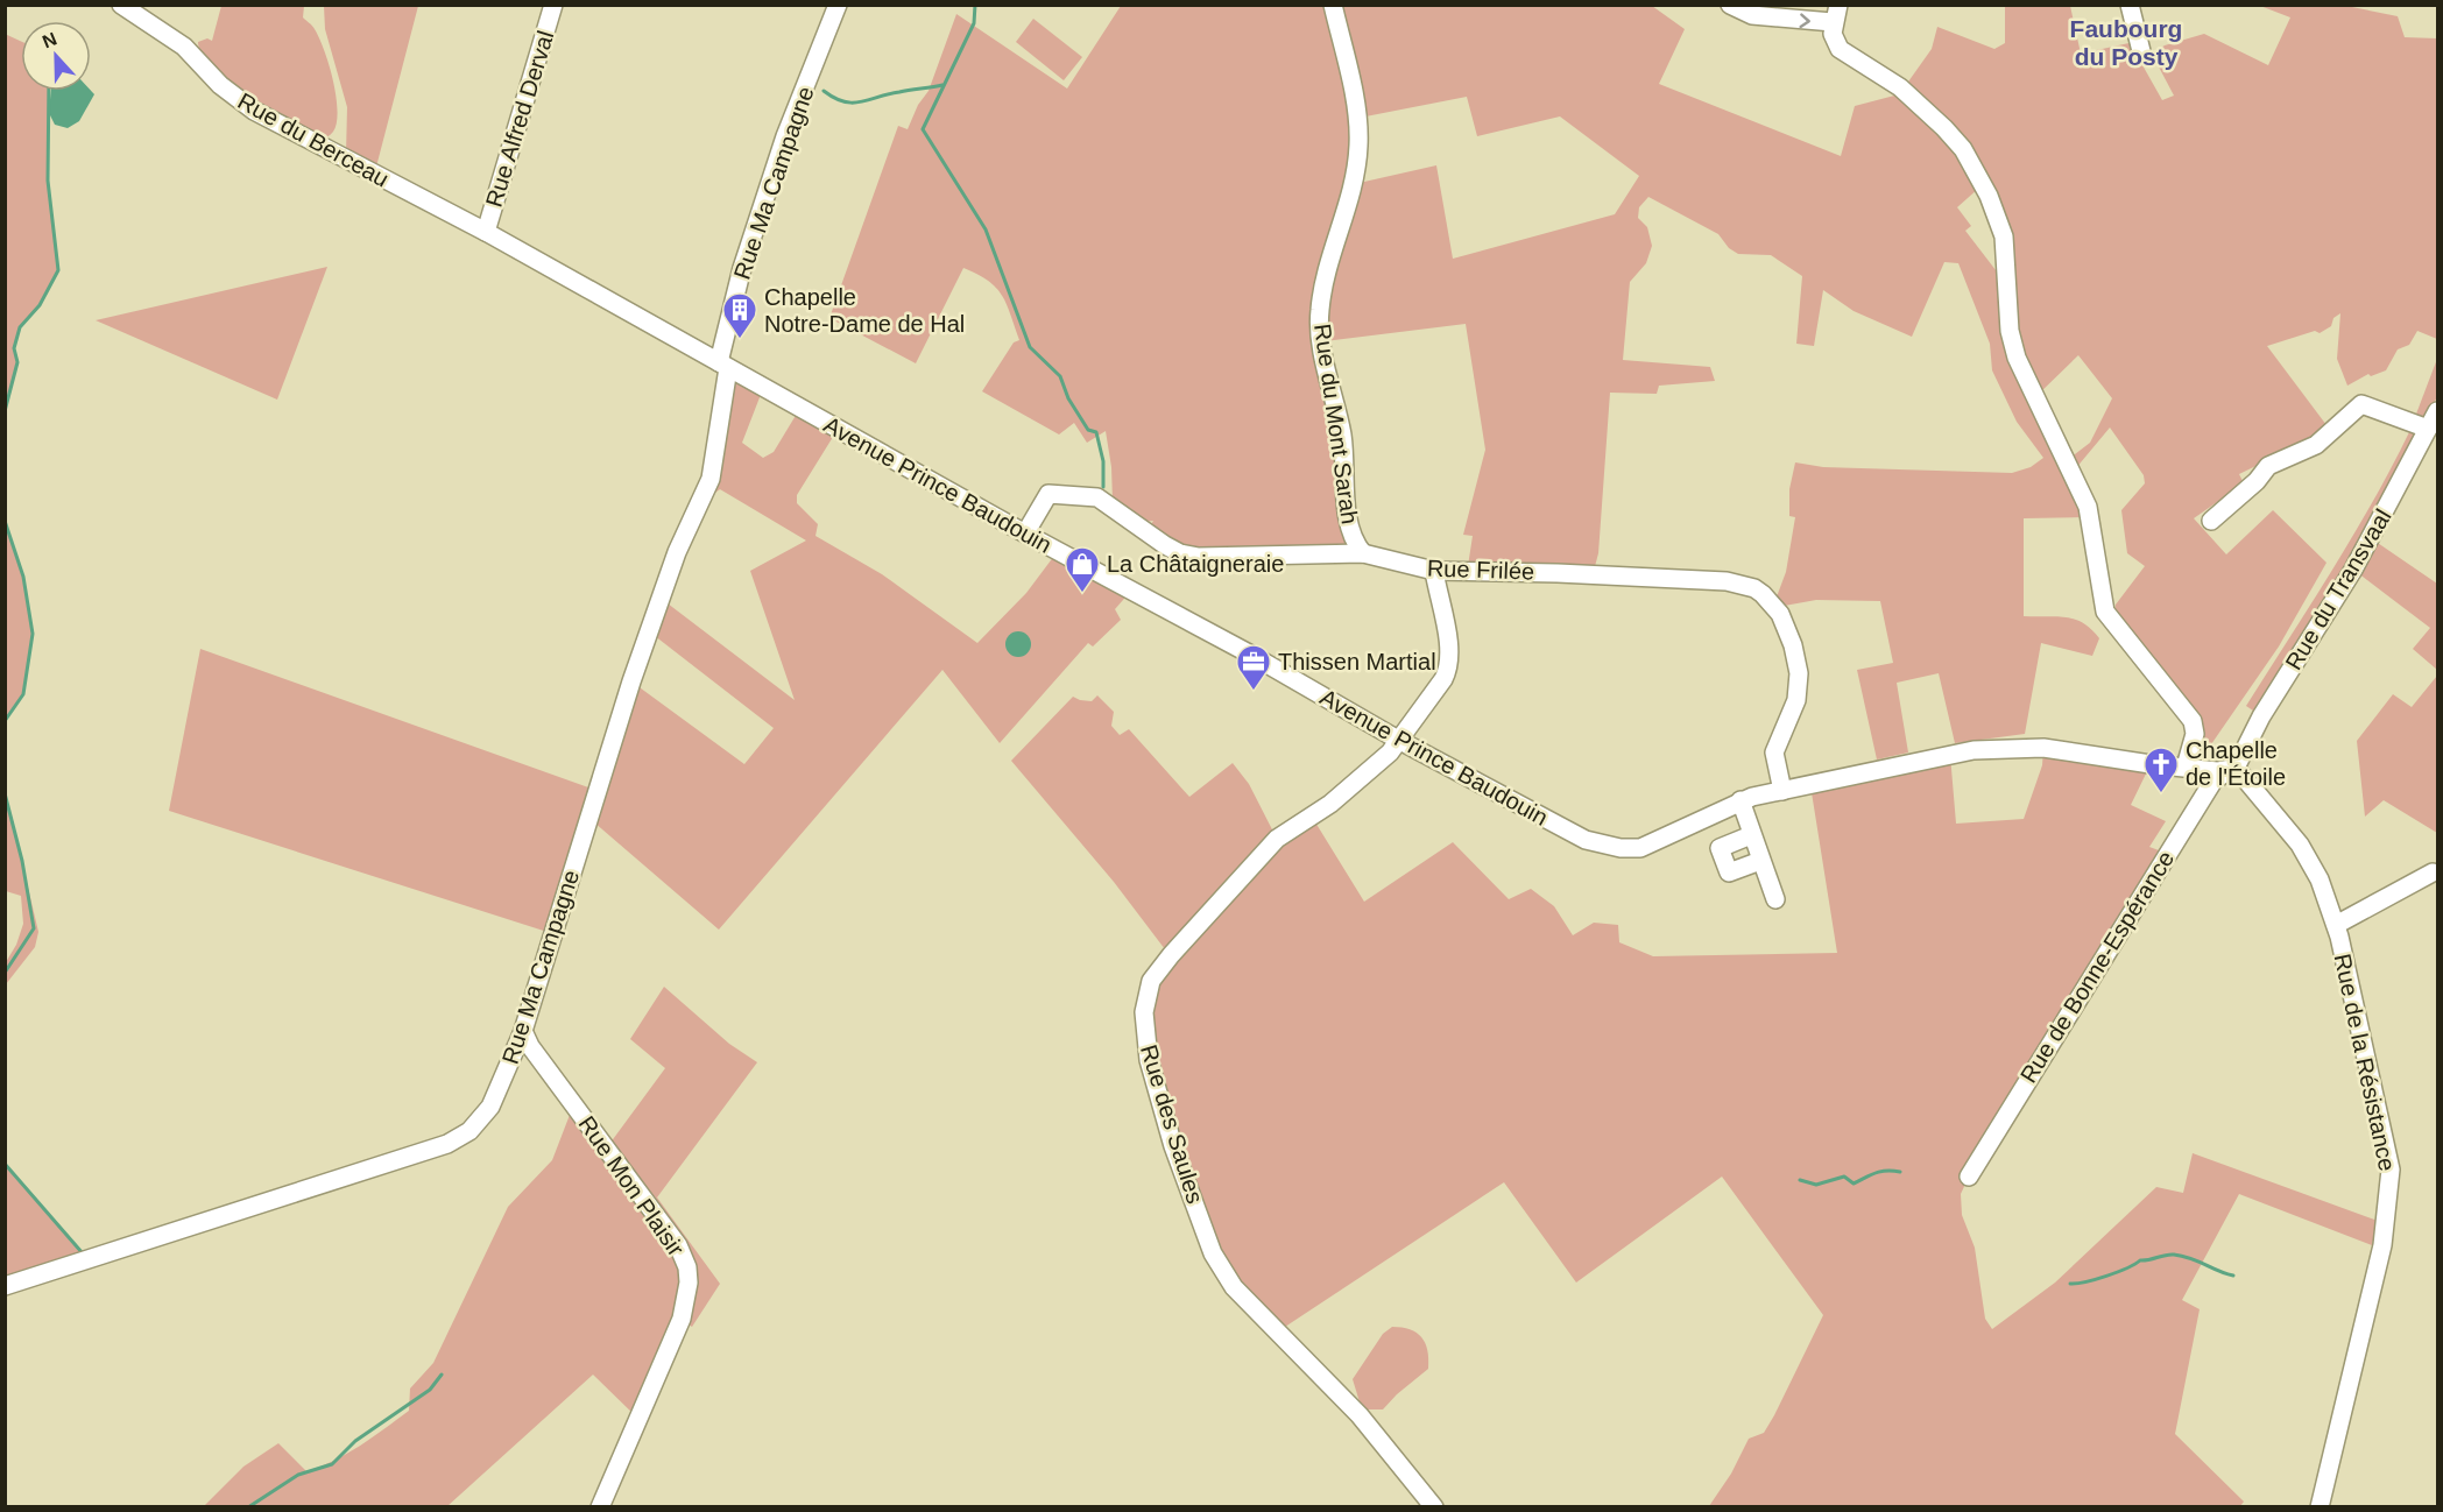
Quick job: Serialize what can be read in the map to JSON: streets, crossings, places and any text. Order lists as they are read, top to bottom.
{
  "streets": {
    "street": [
      "Rue Alfred Derval",
      "Rue du Berceau",
      "Rue Ma Campagne",
      "Rue du Mont Sarah",
      "Avenue Prince Baudouin",
      "Rue Frilée",
      "Rue du Transvaal",
      "Rue de Bonne-Espérance",
      "Rue de la Résistance",
      "Rue des Saules",
      "Rue Mon Plaisir"
    ]
  },
  "crossings": [
    ["Rue Alfred Derval", "Rue du Berceau"],
    ["Rue Alfred Derval", "Avenue Prince Baudouin"],
    ["Rue du Berceau", "Avenue Prince Baudouin"],
    ["Rue Ma Campagne", "Avenue Prince Baudouin"],
    ["Rue Ma Campagne", "Rue Mon Plaisir"],
    ["Rue du Mont Sarah", "Rue Frilée"],
    ["Avenue Prince Baudouin", "Rue Frilée"],
    ["Avenue Prince Baudouin", "Rue du Transvaal"],
    ["Avenue Prince Baudouin", "Rue de Bonne-Espérance"],
    ["Avenue Prince Baudouin", "Rue de la Résistance"],
    ["Avenue Prince Baudouin", "Rue des Saules"],
    ["Rue Frilée", "Rue des Saules"],
    ["Rue du Transvaal", "Rue de Bonne-Espérance"],
    ["Rue du Transvaal", "Rue de la Résistance"],
    ["Rue de Bonne-Espérance", "Rue de la Résistance"]
  ],
  "districts": ["Faubourg du Posty"],
  "places": {
    "building": ["Chapelle Notre-Dame de Hal"],
    "shop": ["La Châtaigneraie"],
    "office": ["Thissen Martial"],
    "church": ["Chapelle de l'Étoile"]
  },
  "north": "top"
}
